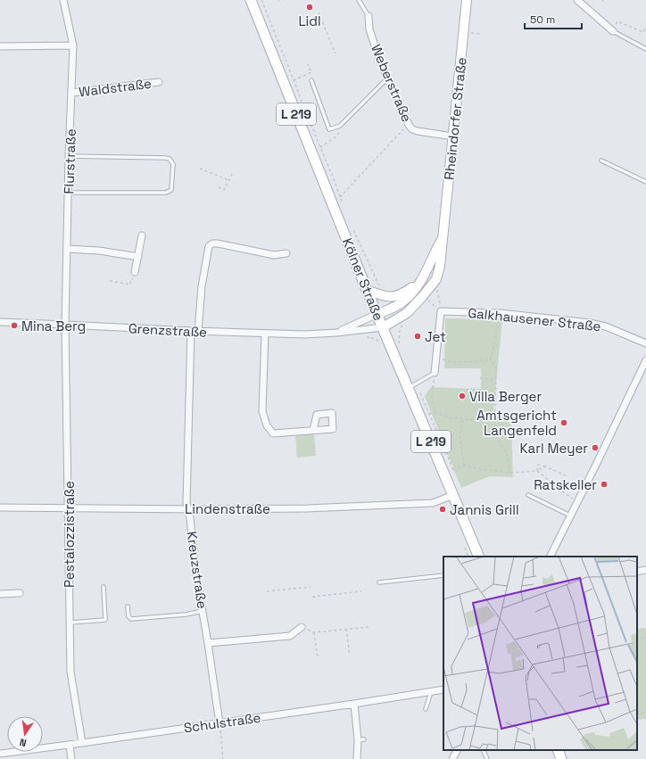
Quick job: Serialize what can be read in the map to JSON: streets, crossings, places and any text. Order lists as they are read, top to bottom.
{
  "streets": {
    "main road": ["L 219", "Rheindorfer Straße", "Kölner Straße"],
    "street": [
      "Weberstraße",
      "Waldstraße",
      "Flurstraße",
      "Galkhausener Straße",
      "Grenzstraße",
      "Lindenstraße",
      "Pestalozzistraße",
      "Kreuzstraße",
      "Schulstraße"
    ]
  },
  "crossings": [
    ["Weberstraße", "Rheindorfer Straße"],
    ["Waldstraße", "Flurstraße"],
    ["Rheindorfer Straße", "Kölner Straße"],
    ["Rheindorfer Straße", "Grenzstraße"],
    ["Flurstraße", "Grenzstraße"],
    ["Flurstraße", "Pestalozzistraße"],
    ["Kölner Straße", "Grenzstraße"],
    ["Kölner Straße", "Lindenstraße"],
    ["Grenzstraße", "Pestalozzistraße"],
    ["Grenzstraße", "Kreuzstraße"],
    ["Lindenstraße", "Pestalozzistraße"],
    ["Lindenstraße", "Kreuzstraße"],
    ["Pestalozzistraße", "Schulstraße"],
    ["Kreuzstraße", "Schulstraße"]
  ],
  "places": [
    "Lidl",
    "Mina Berg",
    "Jet",
    "Villa Berger",
    "Amtsgericht Langenfeld",
    "Karl Meyer",
    "Ratskeller",
    "Jannis Grill"
  ],
  "scale_bar": "50 m",
  "north": "bottom"
}
